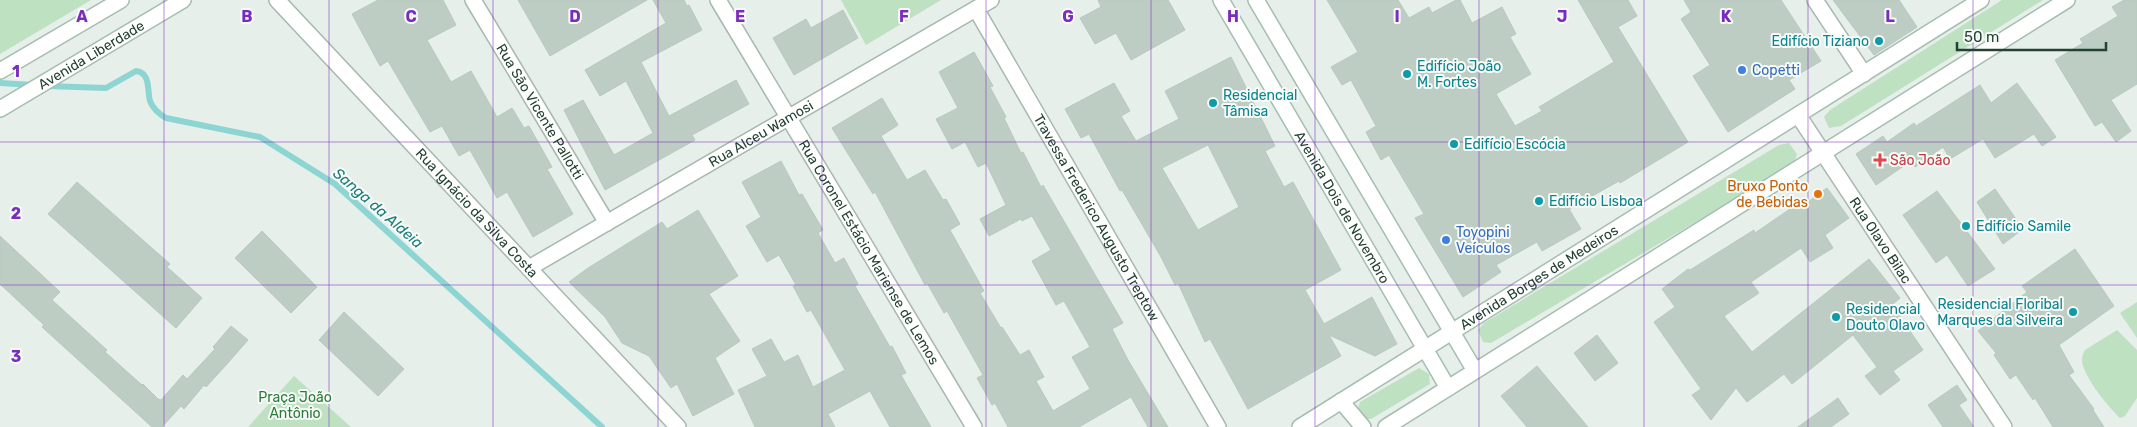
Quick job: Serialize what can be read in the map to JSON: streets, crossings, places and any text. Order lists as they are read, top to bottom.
{
  "streets": {
    "street": [
      "Avenida Liberdade",
      "Rua São Vicente Pallotti",
      "Rua Alceu Wamosi",
      "Avenida Dois de Novembro",
      "Rua Ignácio da Silva Costa",
      "Travessa Frederico Augusto Treptow",
      "Rua Olavo Bilac",
      "Rua Coronel Estácio Mariense de Lemos",
      "Avenida Borges de Medeiros"
    ]
  },
  "crossings": [
    ["Rua São Vicente Pallotti", "Rua Alceu Wamosi"],
    ["Rua Alceu Wamosi", "Rua Ignácio da Silva Costa"],
    ["Rua Alceu Wamosi", "Travessa Frederico Augusto Treptow"],
    ["Rua Alceu Wamosi", "Rua Coronel Estácio Mariense de Lemos"],
    ["Avenida Dois de Novembro", "Avenida Borges de Medeiros"],
    ["Rua Olavo Bilac", "Avenida Borges de Medeiros"]
  ],
  "water": ["Sanga da Aldeia"],
  "parks": ["Praça João Antônio"],
  "places": {
    "other": [
      "Edifício Tiziano",
      "Copetti",
      "Edifício João M. Fortes",
      "Residencial Tâmisa",
      "Edifício Escócia",
      "Bruxo Ponto de Bebidas",
      "Edifício Lisboa",
      "Edifício Samile",
      "Toyopini Veículos",
      "Residencial Floribal Marques da Silveira",
      "Residencial Douto Olavo"
    ],
    "health": ["São João"]
  },
  "scale_bar": "50 m",
  "grid": {
    "columns": [
      "A",
      "B",
      "C",
      "D",
      "E",
      "F",
      "G",
      "H",
      "I",
      "J",
      "K",
      "L"
    ],
    "rows": ["1", "2", "3"]
  }
}
